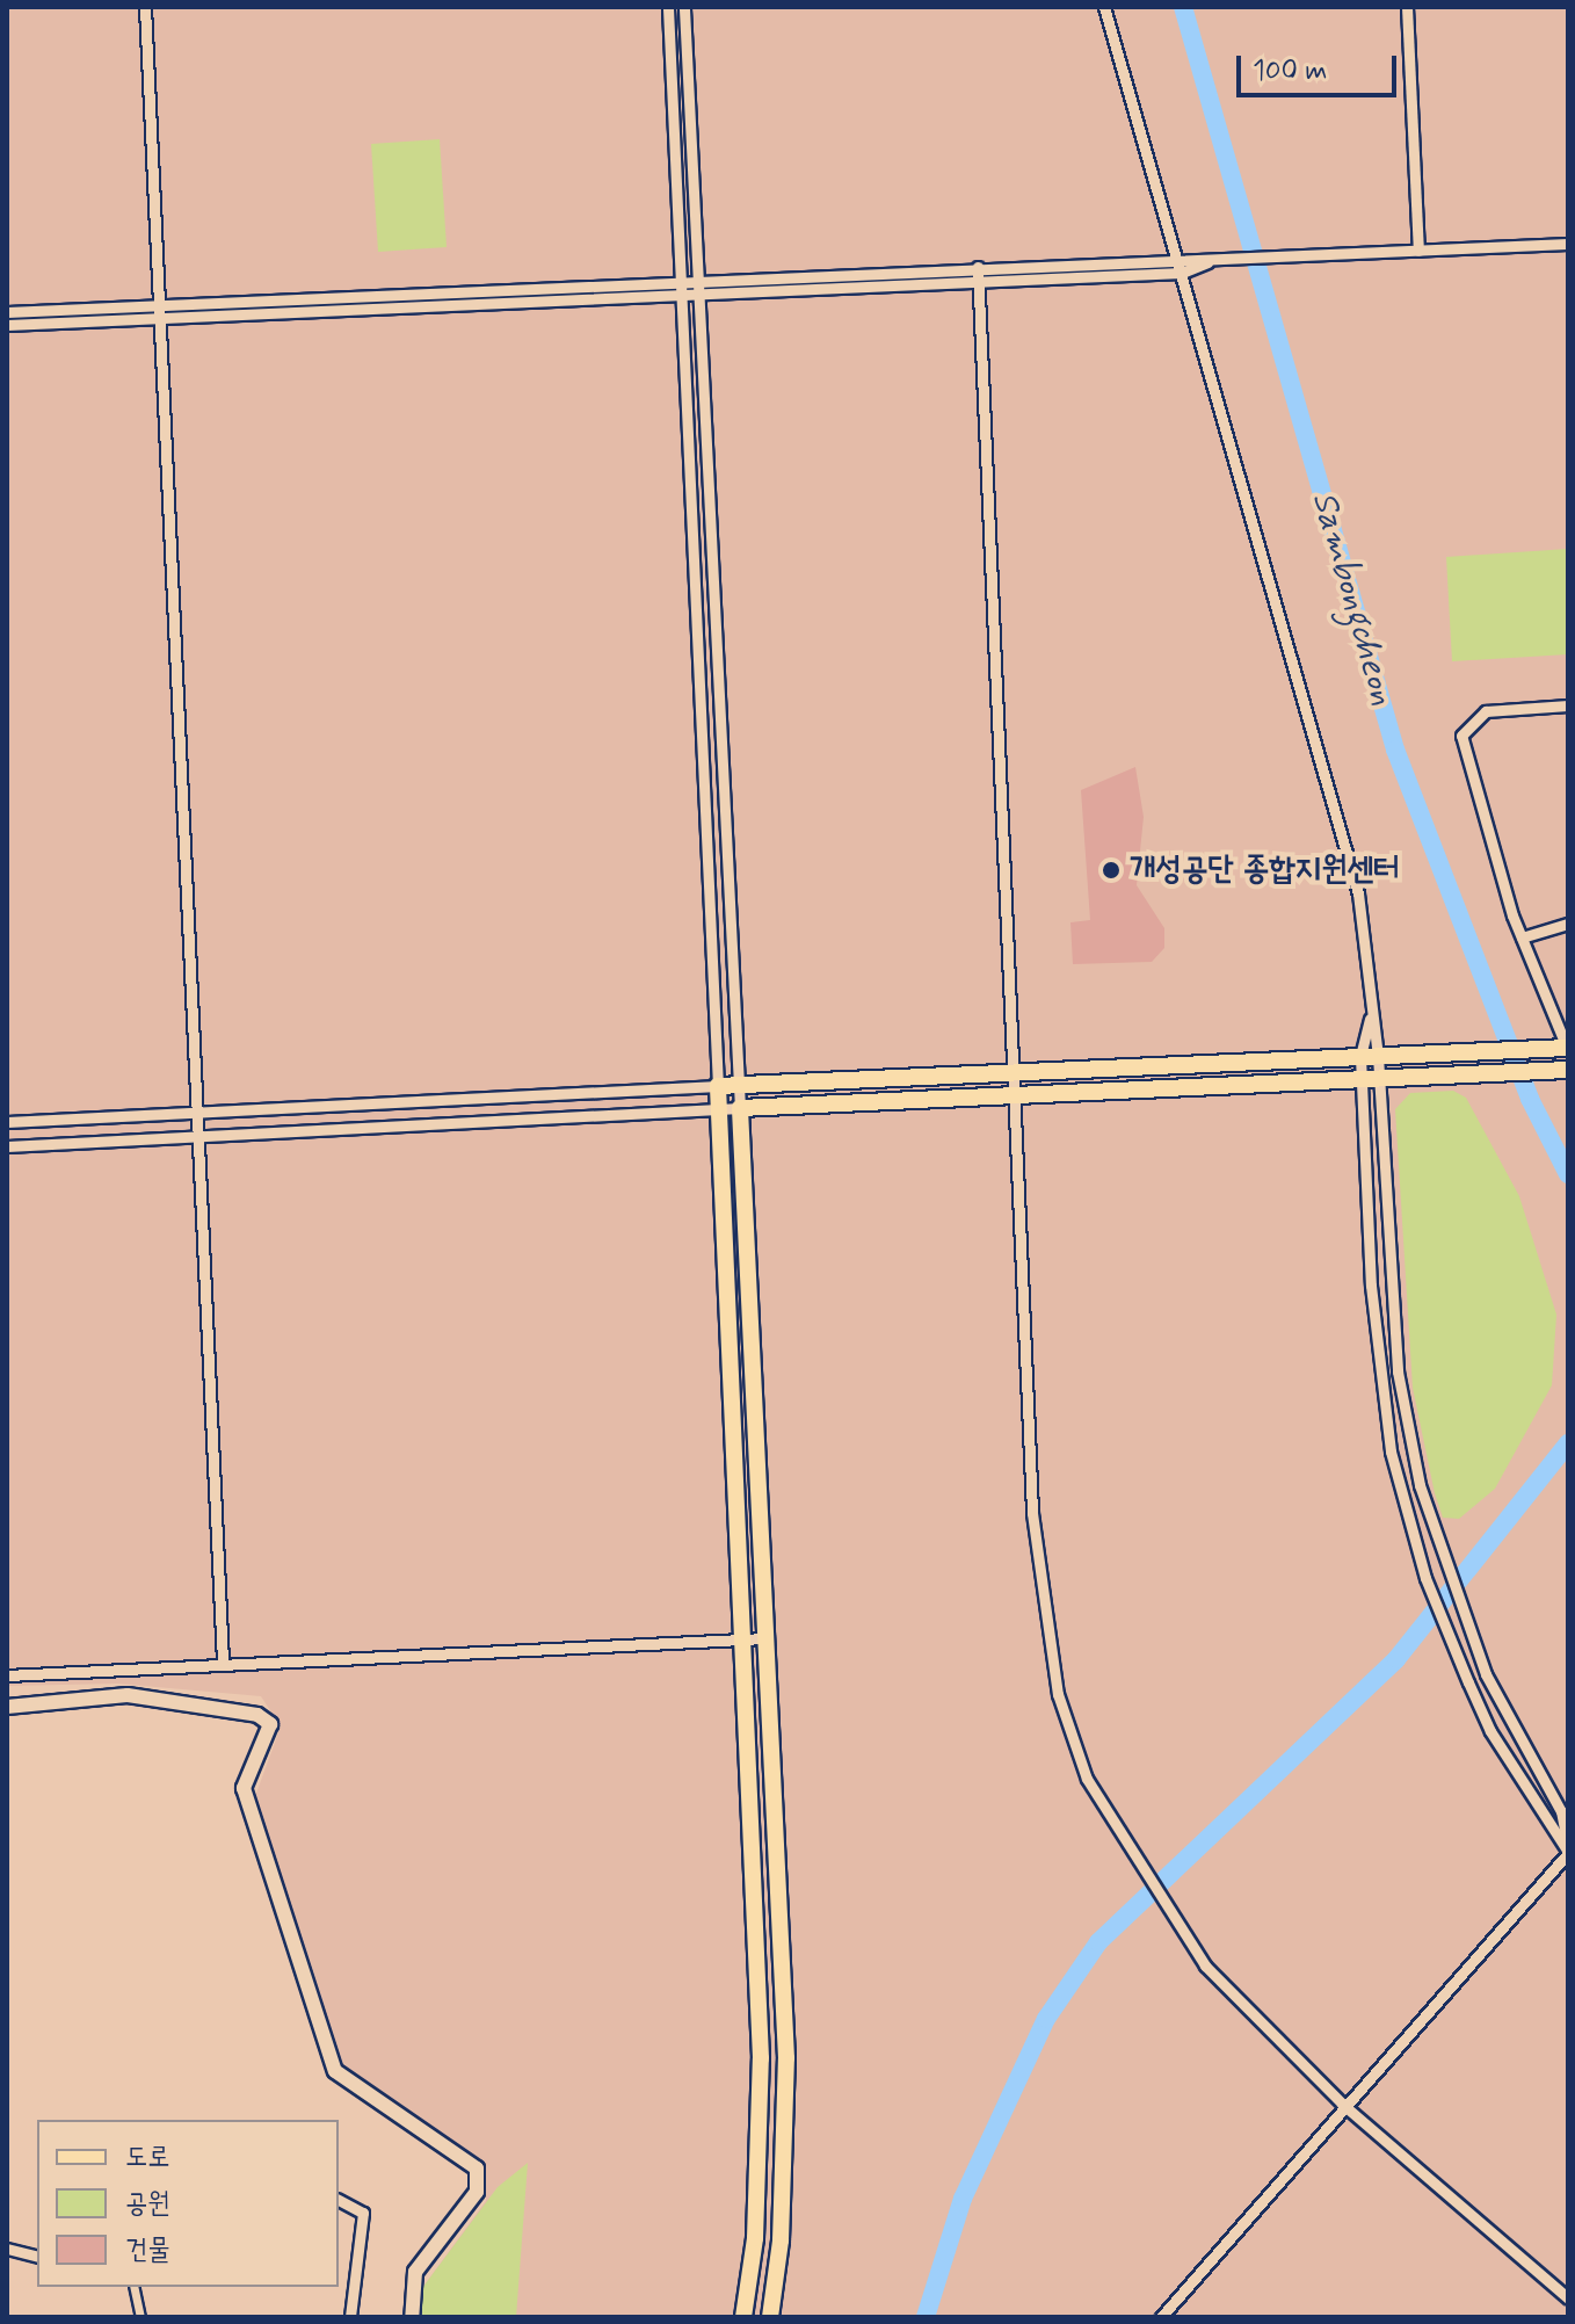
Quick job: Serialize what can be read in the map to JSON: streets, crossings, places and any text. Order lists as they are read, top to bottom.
{
  "water": ["Sambongcheon"],
  "places": ["개성공단 종합지원센터"],
  "legend": ["도로", "공원", "건물"],
  "scale_bar": "100 m"
}
